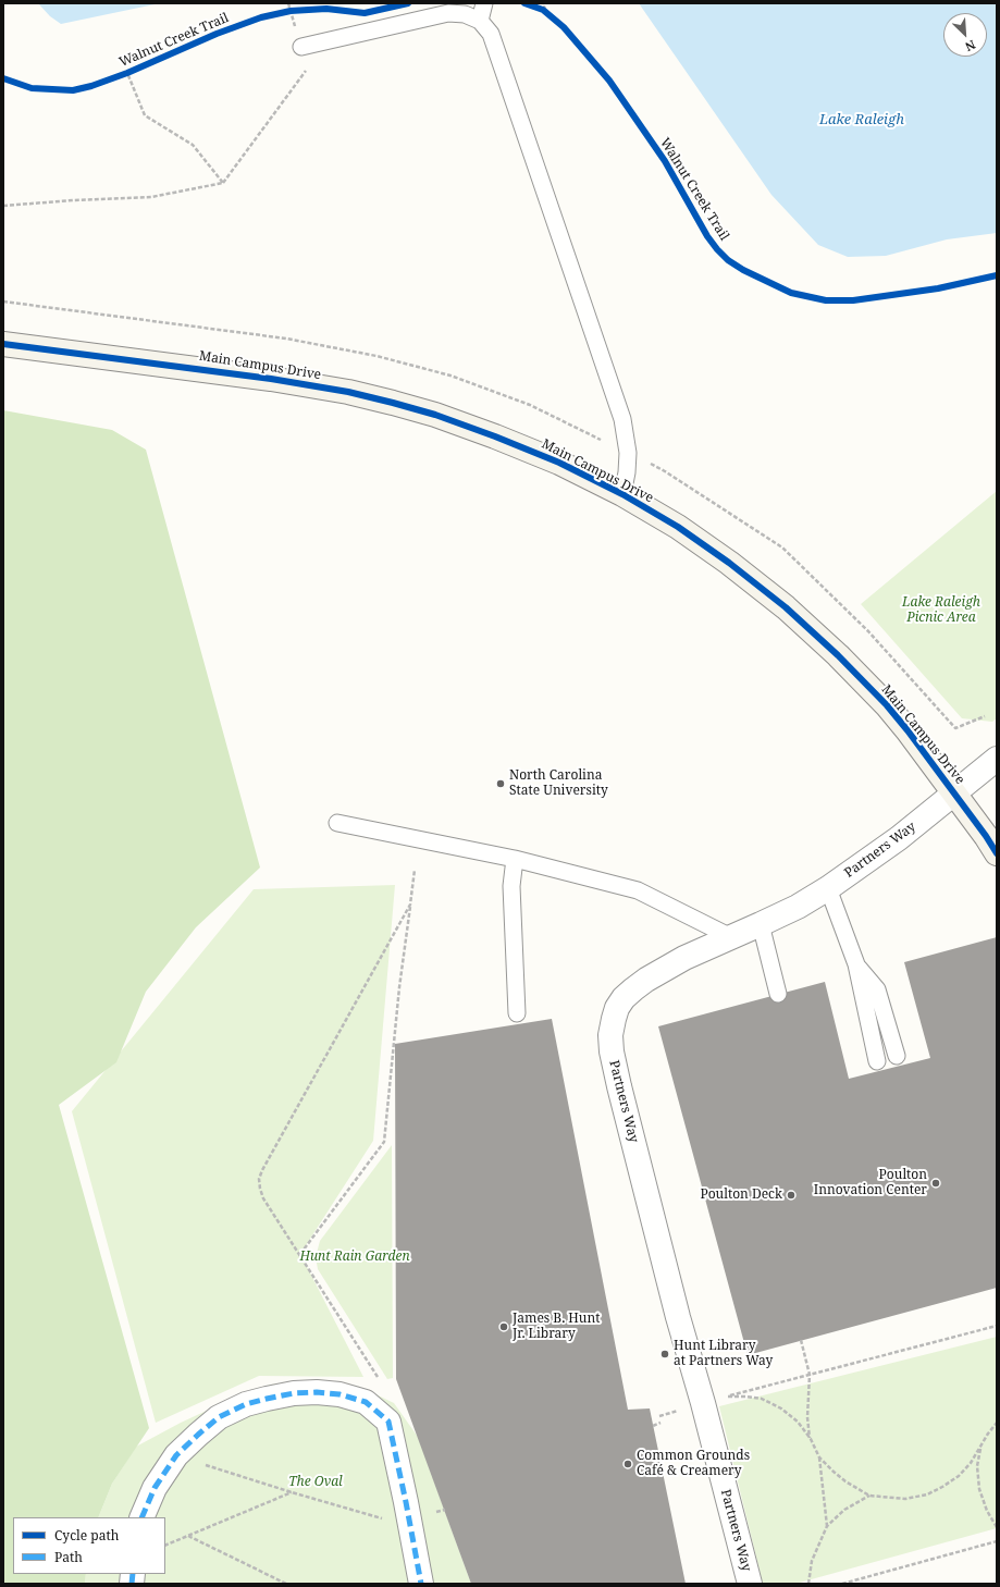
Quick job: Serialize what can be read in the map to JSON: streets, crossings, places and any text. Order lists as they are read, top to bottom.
{
  "streets": {
    "street": ["Main Campus Drive", "Partners Way"],
    "cycle path": ["Walnut Creek Trail"]
  },
  "crossings": [
    ["Main Campus Drive", "Partners Way"]
  ],
  "water": ["Lake Raleigh"],
  "parks": ["Lake Raleigh Picnic Area", "Hunt Rain Garden", "The Oval"],
  "places": [
    "North Carolina State University",
    "Poulton Innovation Center",
    "Poulton Deck",
    "James B. Hunt Jr. Library",
    "Hunt Library at Partners Way",
    "Common Grounds Café & Creamery"
  ],
  "legend": ["Cycle path", "Path"],
  "north": "bottom right"
}
